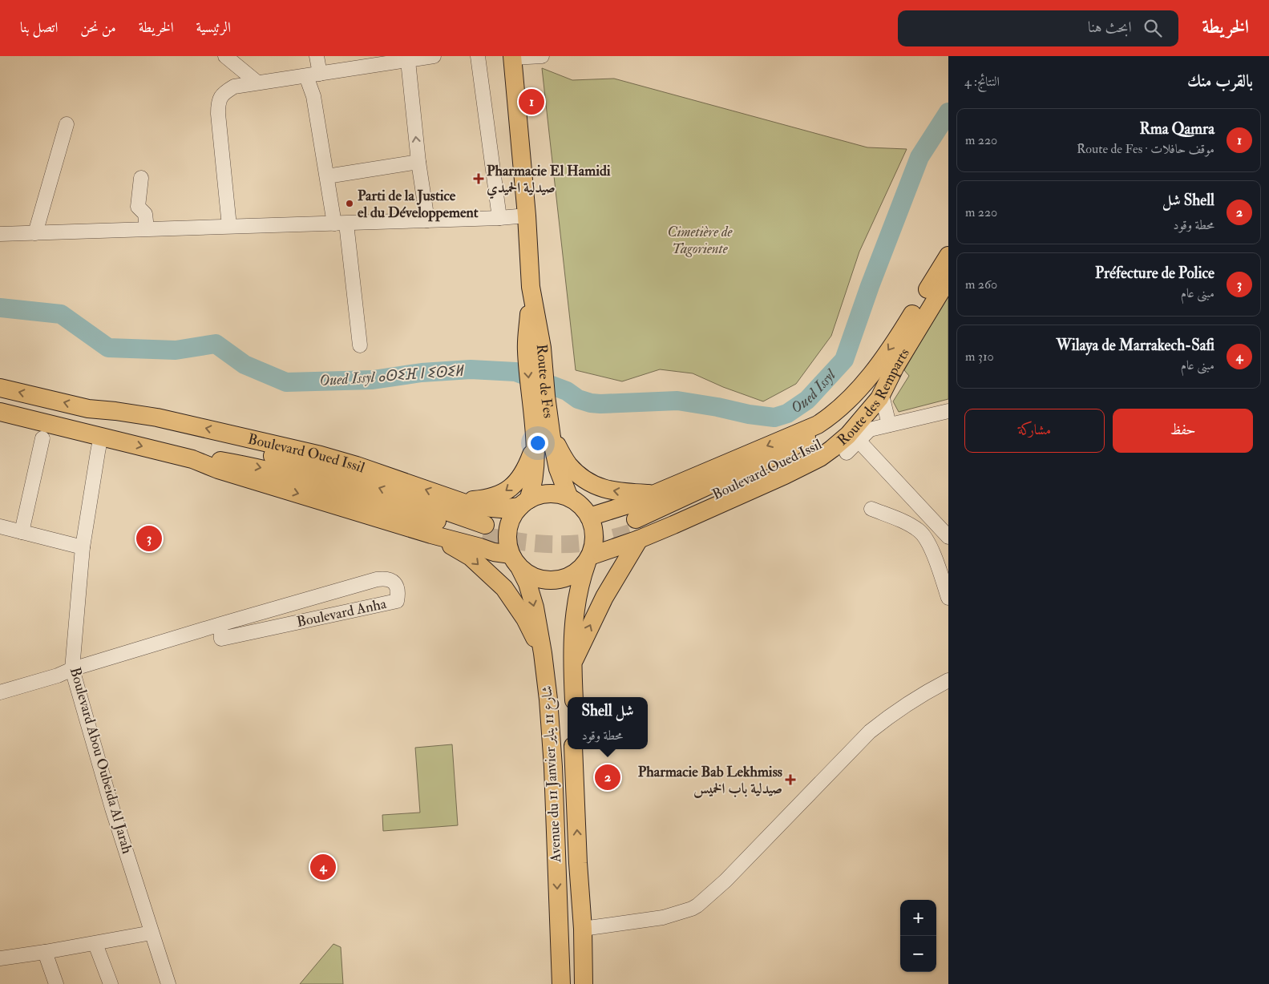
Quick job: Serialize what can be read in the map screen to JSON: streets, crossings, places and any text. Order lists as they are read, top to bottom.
{
  "streets": {
    "main road": [
      "Route de Fes",
      "Route des Remparts",
      "Boulevard Oued Issil",
      "Avenue du 11 Janvier شارع 11 يناير"
    ],
    "street": ["Boulevard Anha", "Boulevard Abou Oubeida Al Jarah"]
  },
  "crossings": [
    ["Route de Fes", "Route des Remparts"],
    ["Route de Fes", "Boulevard Oued Issil"],
    ["Route de Fes", "Avenue du 11 Janvier شارع 11 يناير"],
    ["Route des Remparts", "Boulevard Oued Issil"],
    ["Route des Remparts", "Avenue du 11 Janvier شارع 11 يناير"],
    ["Boulevard Oued Issil", "Boulevard Abou Oubeida Al Jarah"],
    ["Boulevard Oued Issil", "Avenue du 11 Janvier شارع 11 يناير"],
    ["Boulevard Anha", "Boulevard Abou Oubeida Al Jarah"]
  ],
  "water": ["Oued Issyl ⴰⵙⵉⴼ ⵏ ⵉⵙⵉⵍ", "Oued Issyl"],
  "parks": ["Cimetière de Tagoriente"],
  "places": {
    "health": ["Pharmacie El Hamidi صيدلية الحميدي", "Pharmacie Bab Lekhmiss صيدلية باب الخميس"],
    "other": ["Parti de la Justice el du Développement"]
  },
  "page": {
    "header": "الخريطة",
    "search": "ابحث هنا",
    "nav": [
      "الرئيسية",
      "الخريطة",
      "من نحن",
      "اتصل بنا"
    ],
    "heading": ["بالقرب منك", "النتائج: 4"],
    "pins": [
      "1",
      "3",
      "2",
      "4"
    ],
    "list": [
      {
        "mark": "1",
        "name": "Rma Qamra",
        "note": "موقف حافلات · Route de Fes",
        "value": "220 m"
      },
      {
        "mark": "2",
        "name": "Shell شل",
        "note": "محطة وقود",
        "value": "220 m"
      },
      {
        "mark": "3",
        "name": "Préfecture de Police",
        "note": "مبنى عام",
        "value": "260 m"
      },
      {
        "mark": "4",
        "name": "Wilaya de Marrakech-Safi",
        "note": "مبنى عام",
        "value": "310 m"
      }
    ],
    "buttons": ["حفظ", "مشاركة"],
    "popup": ["Shell شل", "محطة وقود"],
    "map_buttons": ["+", "−"]
  }
}
